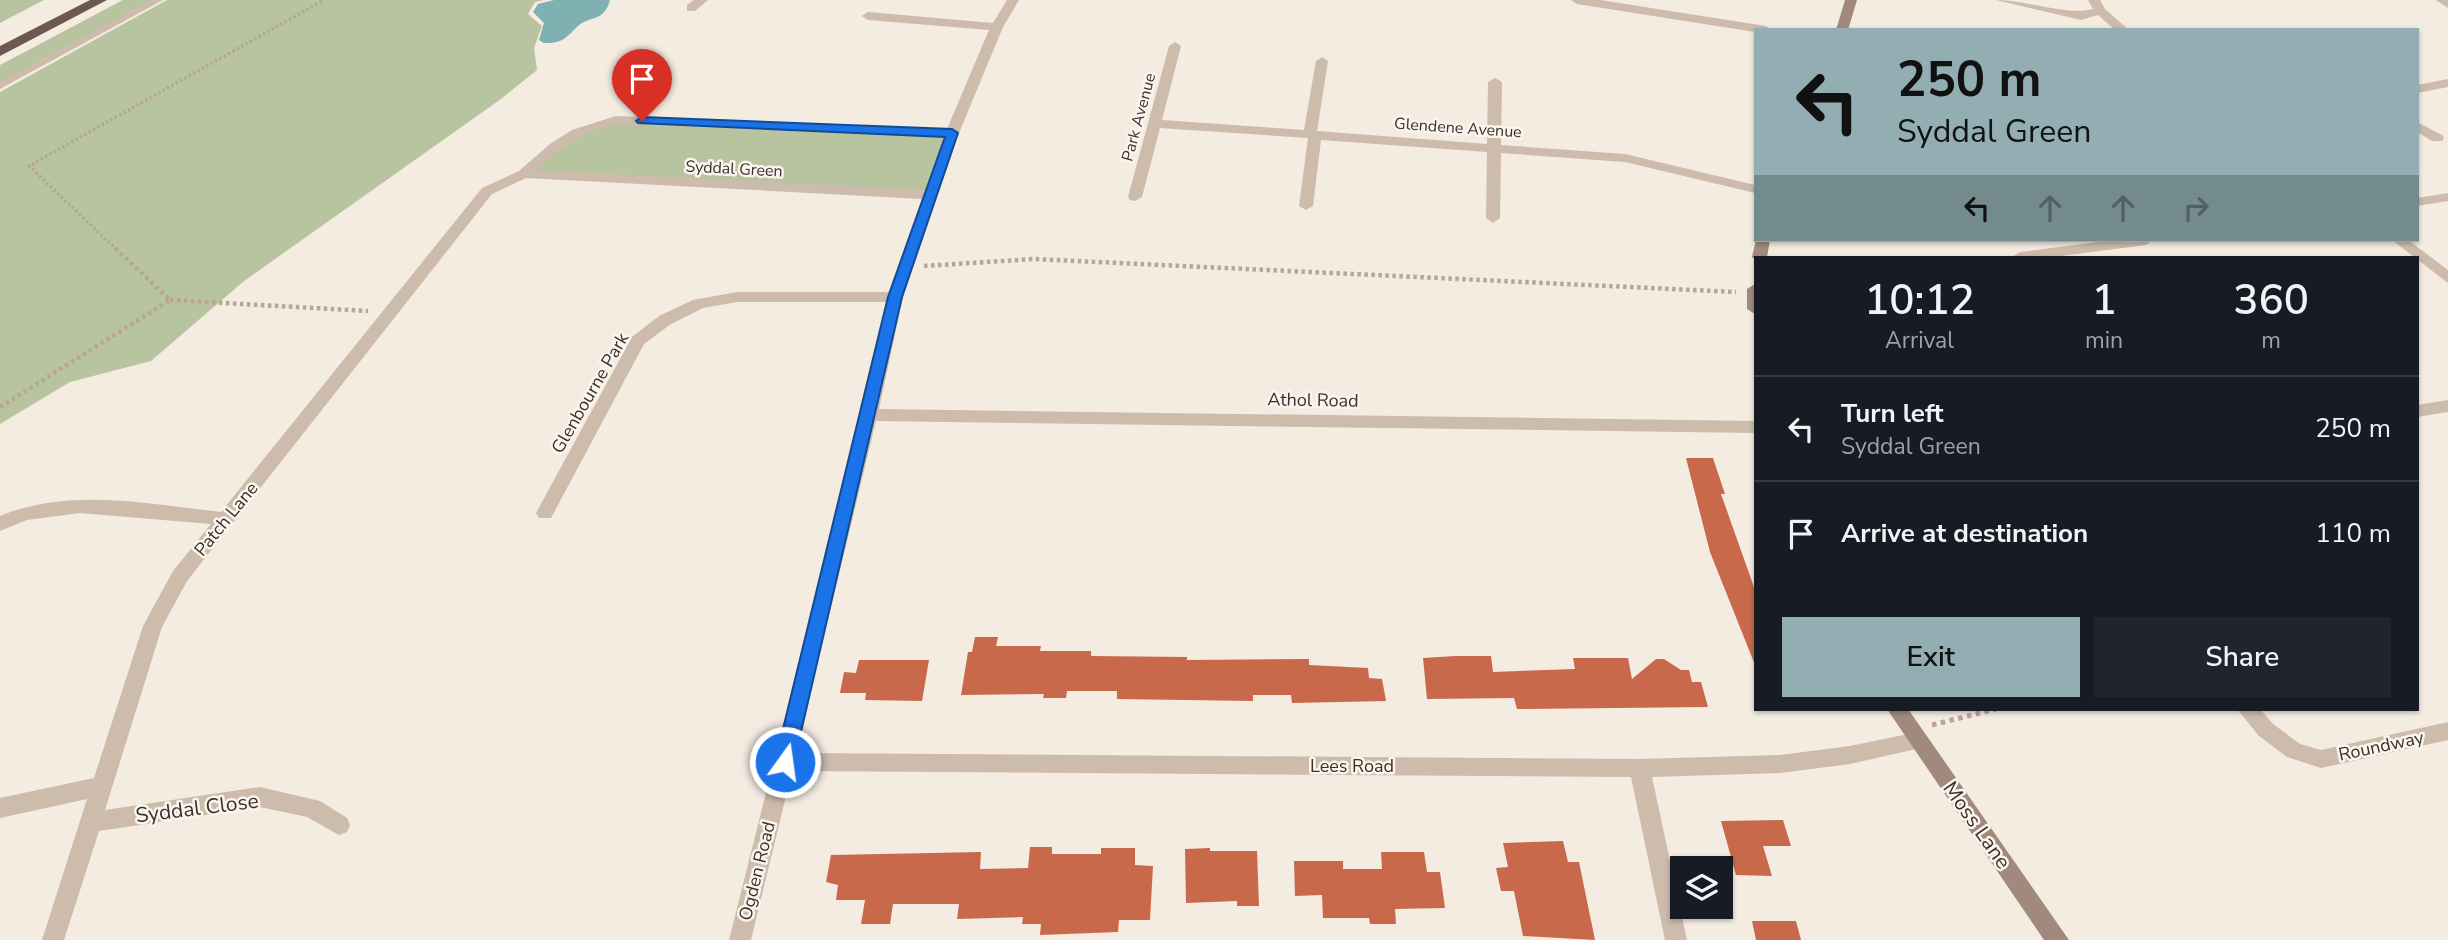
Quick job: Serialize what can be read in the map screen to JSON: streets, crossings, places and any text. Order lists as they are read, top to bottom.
{
  "streets": {
    "main road": ["Moss Lane"],
    "street": [
      "Park Avenue",
      "Glendene Avenue",
      "Syddal Green",
      "Glenbourne Park",
      "Athol Road",
      "Patch Lane",
      "Roundway",
      "Lees Road",
      "Syddal Close",
      "Ogden Road"
    ]
  },
  "crossings": [
    ["Park Avenue", "Glendene Avenue"],
    ["Syddal Green", "Patch Lane"],
    ["Syddal Green", "Ogden Road"],
    ["Glenbourne Park", "Ogden Road"],
    ["Athol Road", "Ogden Road"],
    ["Patch Lane", "Syddal Close"],
    ["Lees Road", "Moss Lane"],
    ["Lees Road", "Ogden Road"]
  ],
  "page": {
    "turn": ["250 m", "Syddal Green"],
    "eta": [
      "10:12",
      "Arrival",
      "1",
      "min",
      "360",
      "m"
    ],
    "list": [
      {
        "name": "Turn left",
        "note": "Syddal Green",
        "value": "250 m"
      },
      {
        "name": "Arrive at destination",
        "value": "110 m"
      }
    ],
    "buttons": ["Exit", "Share"]
  }
}
